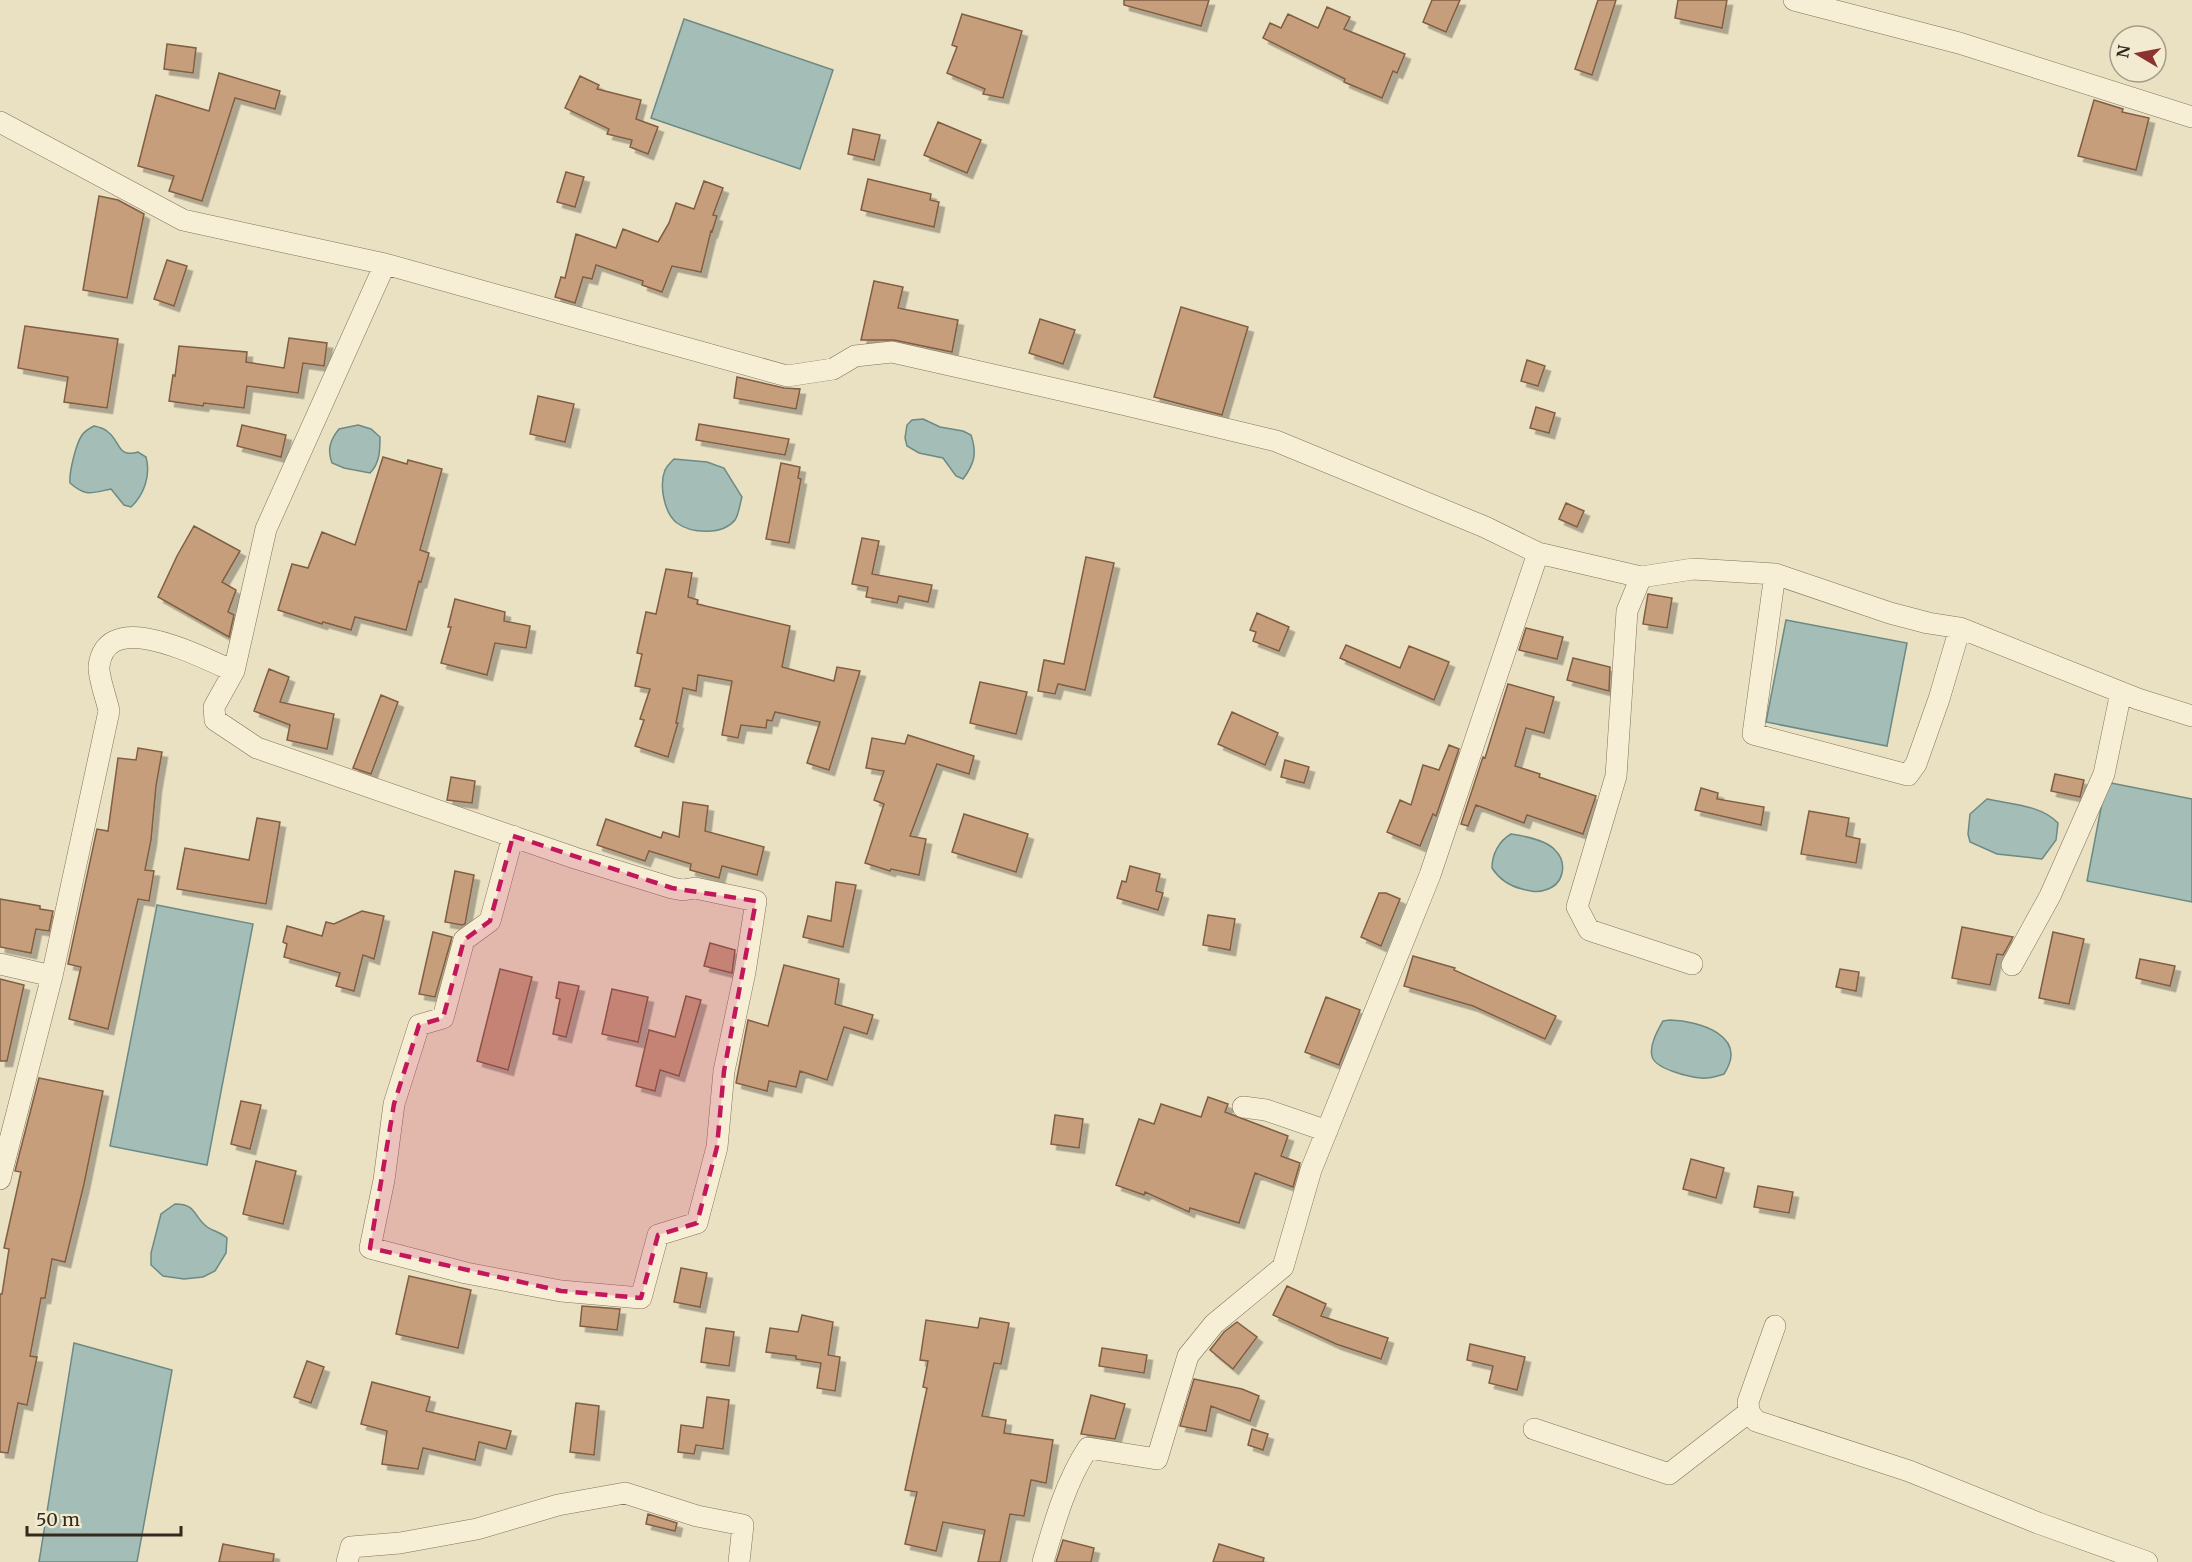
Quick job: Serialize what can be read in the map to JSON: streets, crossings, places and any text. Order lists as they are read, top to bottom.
{
  "scale_bar": "50 m",
  "north": "left"
}
